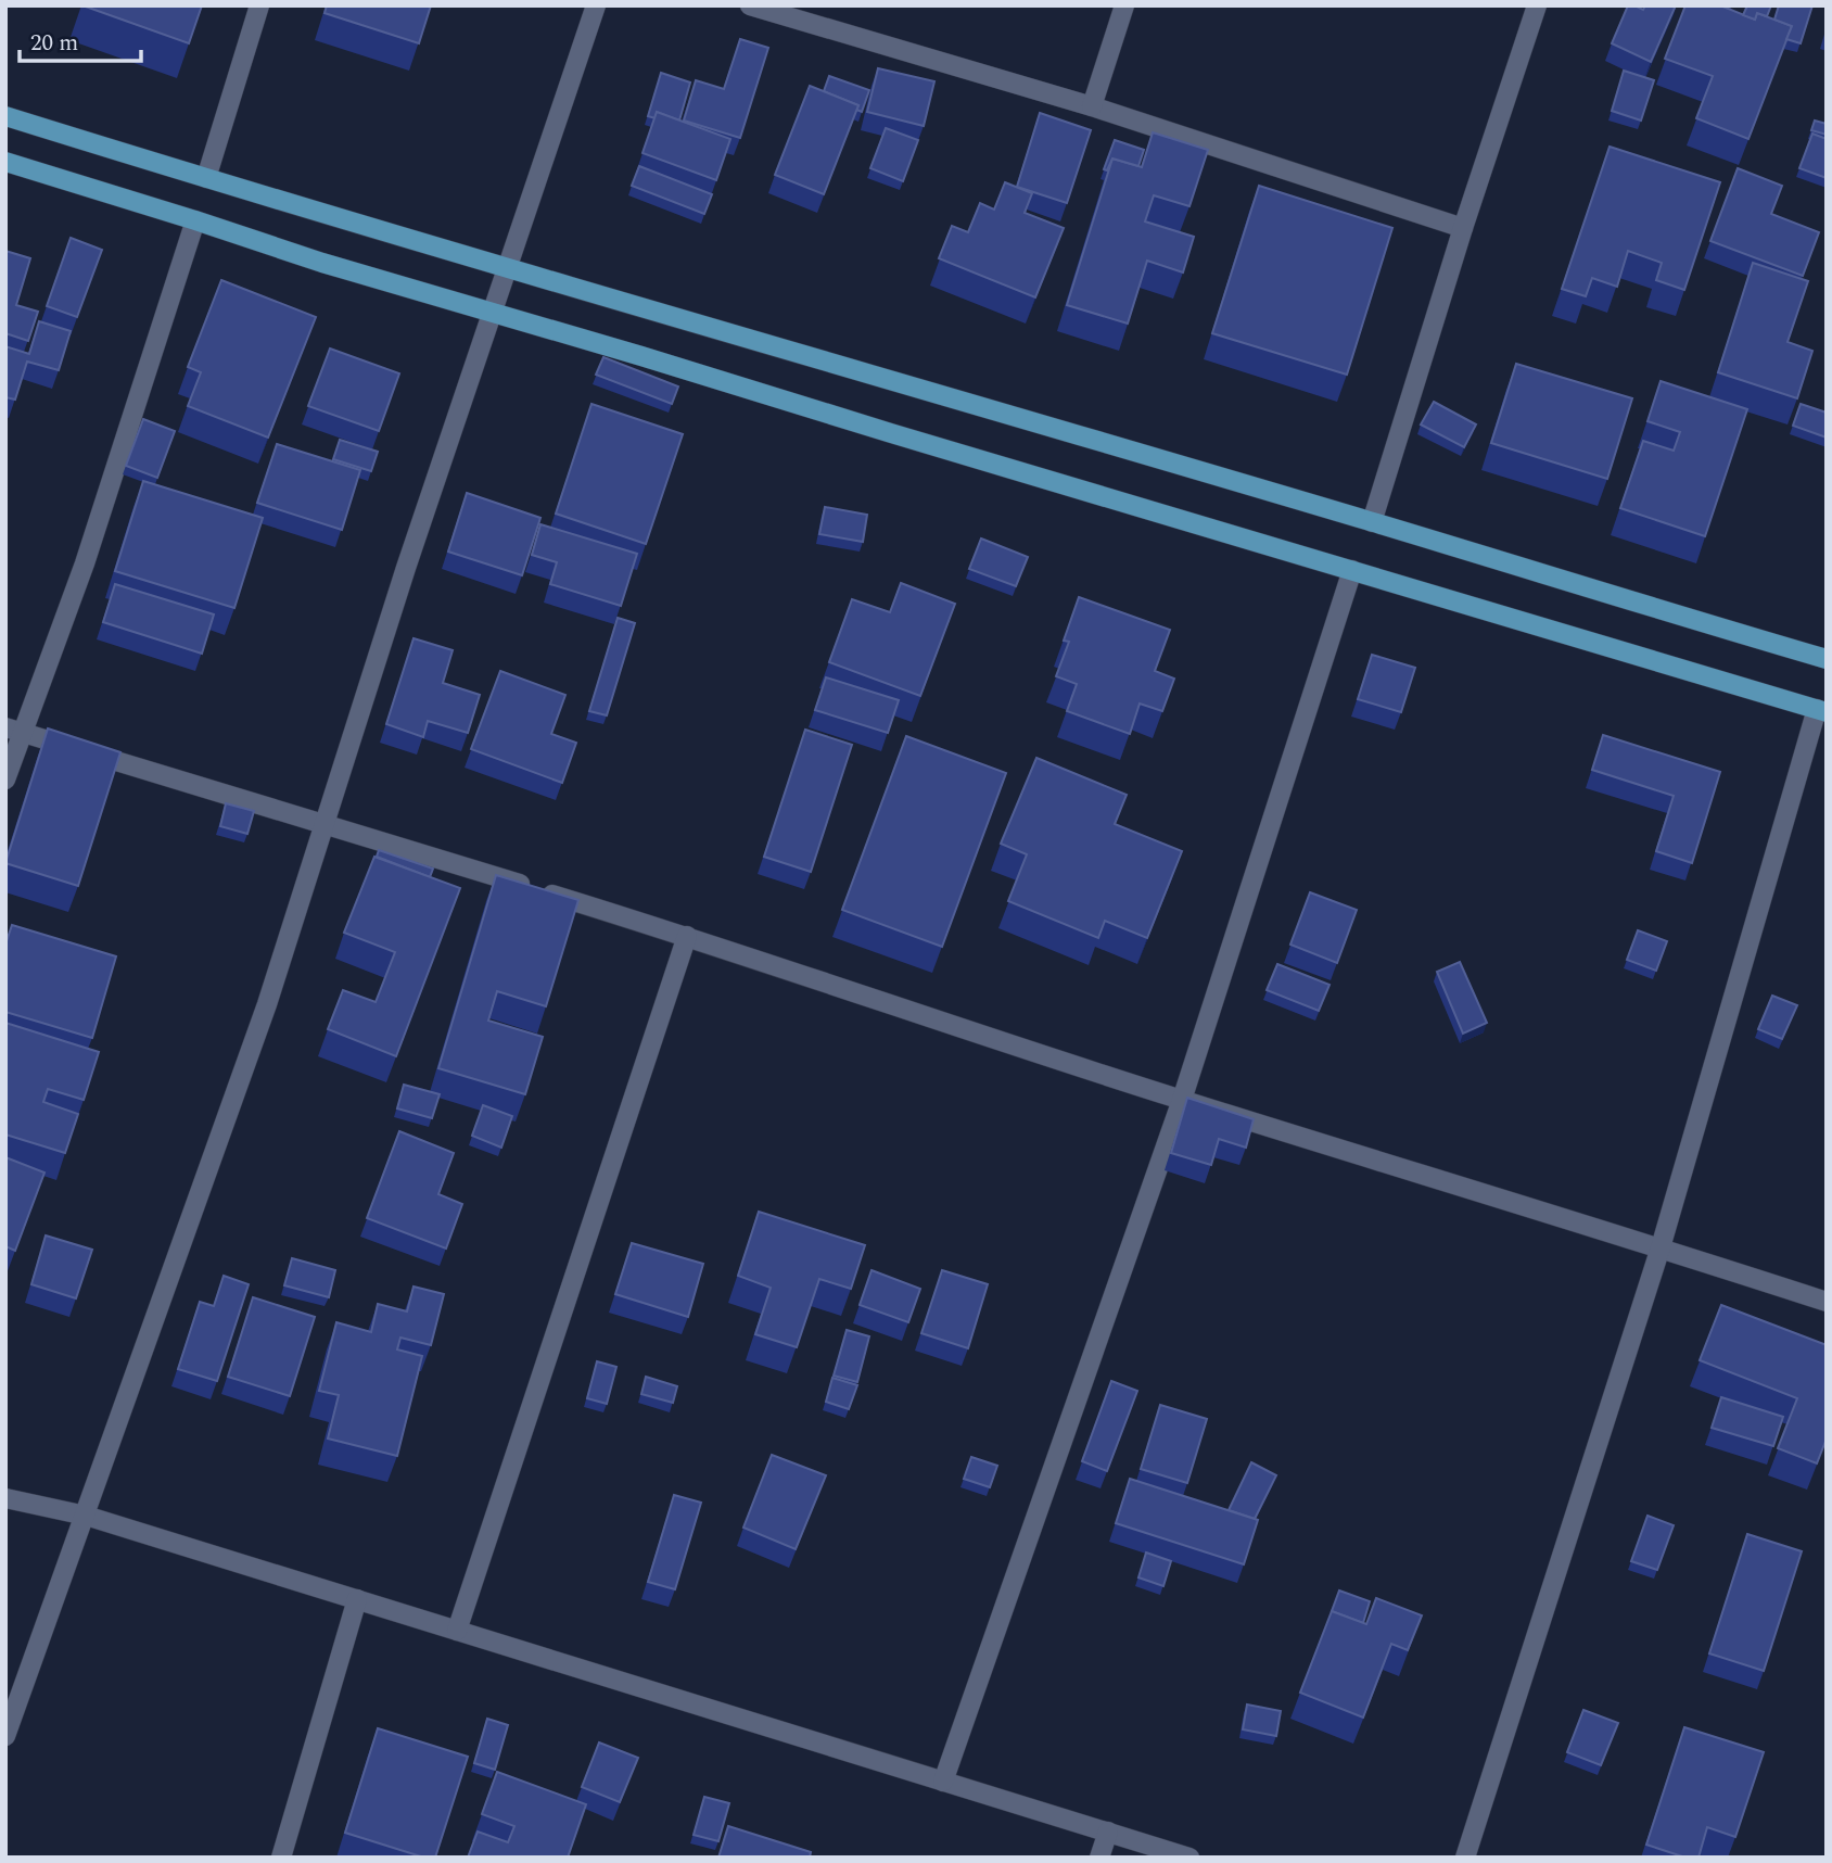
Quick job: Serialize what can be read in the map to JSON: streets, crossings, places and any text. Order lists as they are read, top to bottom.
{
  "scale_bar": "20 m"
}
